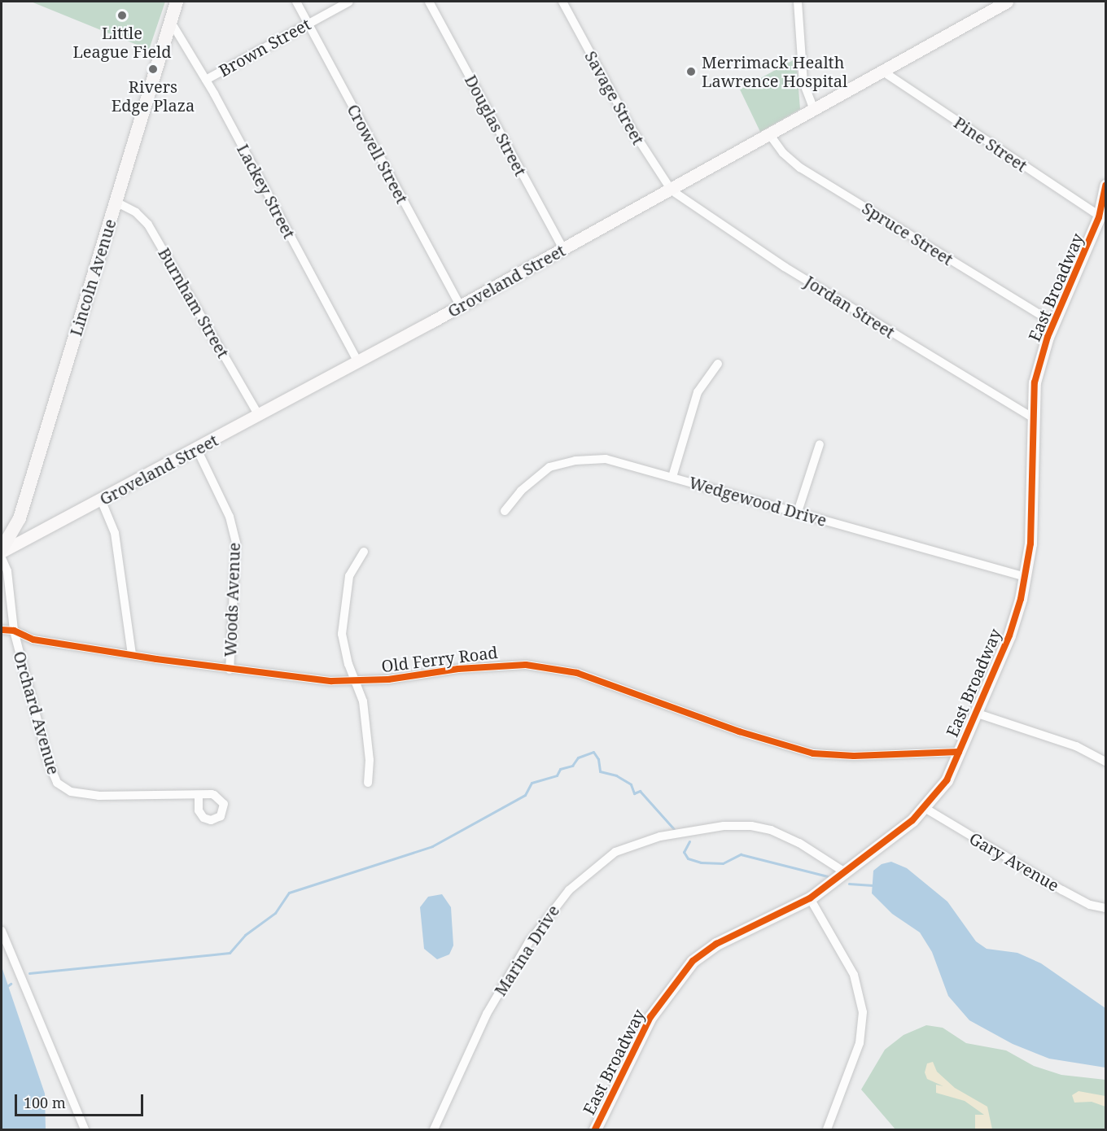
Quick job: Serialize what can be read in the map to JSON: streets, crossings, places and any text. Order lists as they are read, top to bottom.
{
  "streets": {
    "main road": ["Lincoln Avenue", "Groveland Street", "East Broadway"],
    "street": [
      "Brown Street",
      "Savage Street",
      "Douglas Street",
      "Pine Street",
      "Crowell Street",
      "Lackey Street",
      "Spruce Street",
      "Burnham Street",
      "Jordan Street",
      "Wedgewood Drive",
      "Woods Avenue",
      "Old Ferry Road",
      "Orchard Avenue",
      "Gary Avenue",
      "Marina Drive"
    ]
  },
  "crossings": [
    ["Brown Street", "Crowell Street"],
    ["Brown Street", "Lackey Street"],
    ["Savage Street", "Groveland Street"],
    ["Savage Street", "Jordan Street"],
    ["Douglas Street", "Groveland Street"],
    ["Pine Street", "Groveland Street"],
    ["Pine Street", "East Broadway"],
    ["Crowell Street", "Groveland Street"],
    ["Lackey Street", "Lincoln Avenue"],
    ["Lackey Street", "Groveland Street"],
    ["Spruce Street", "Groveland Street"],
    ["Spruce Street", "East Broadway"],
    ["Lincoln Avenue", "Groveland Street"],
    ["Lincoln Avenue", "Burnham Street"],
    ["Groveland Street", "Burnham Street"],
    ["Groveland Street", "Jordan Street"],
    ["Groveland Street", "Woods Avenue"],
    ["East Broadway", "Jordan Street"],
    ["East Broadway", "Wedgewood Drive"],
    ["East Broadway", "Old Ferry Road"],
    ["East Broadway", "Gary Avenue"],
    ["East Broadway", "Marina Drive"],
    ["Woods Avenue", "Old Ferry Road"],
    ["Old Ferry Road", "Orchard Avenue"]
  ],
  "places": ["Little League Field", "Rivers Edge Plaza", "Merrimack Health Lawrence Hospital"],
  "scale_bar": "100 m"
}
